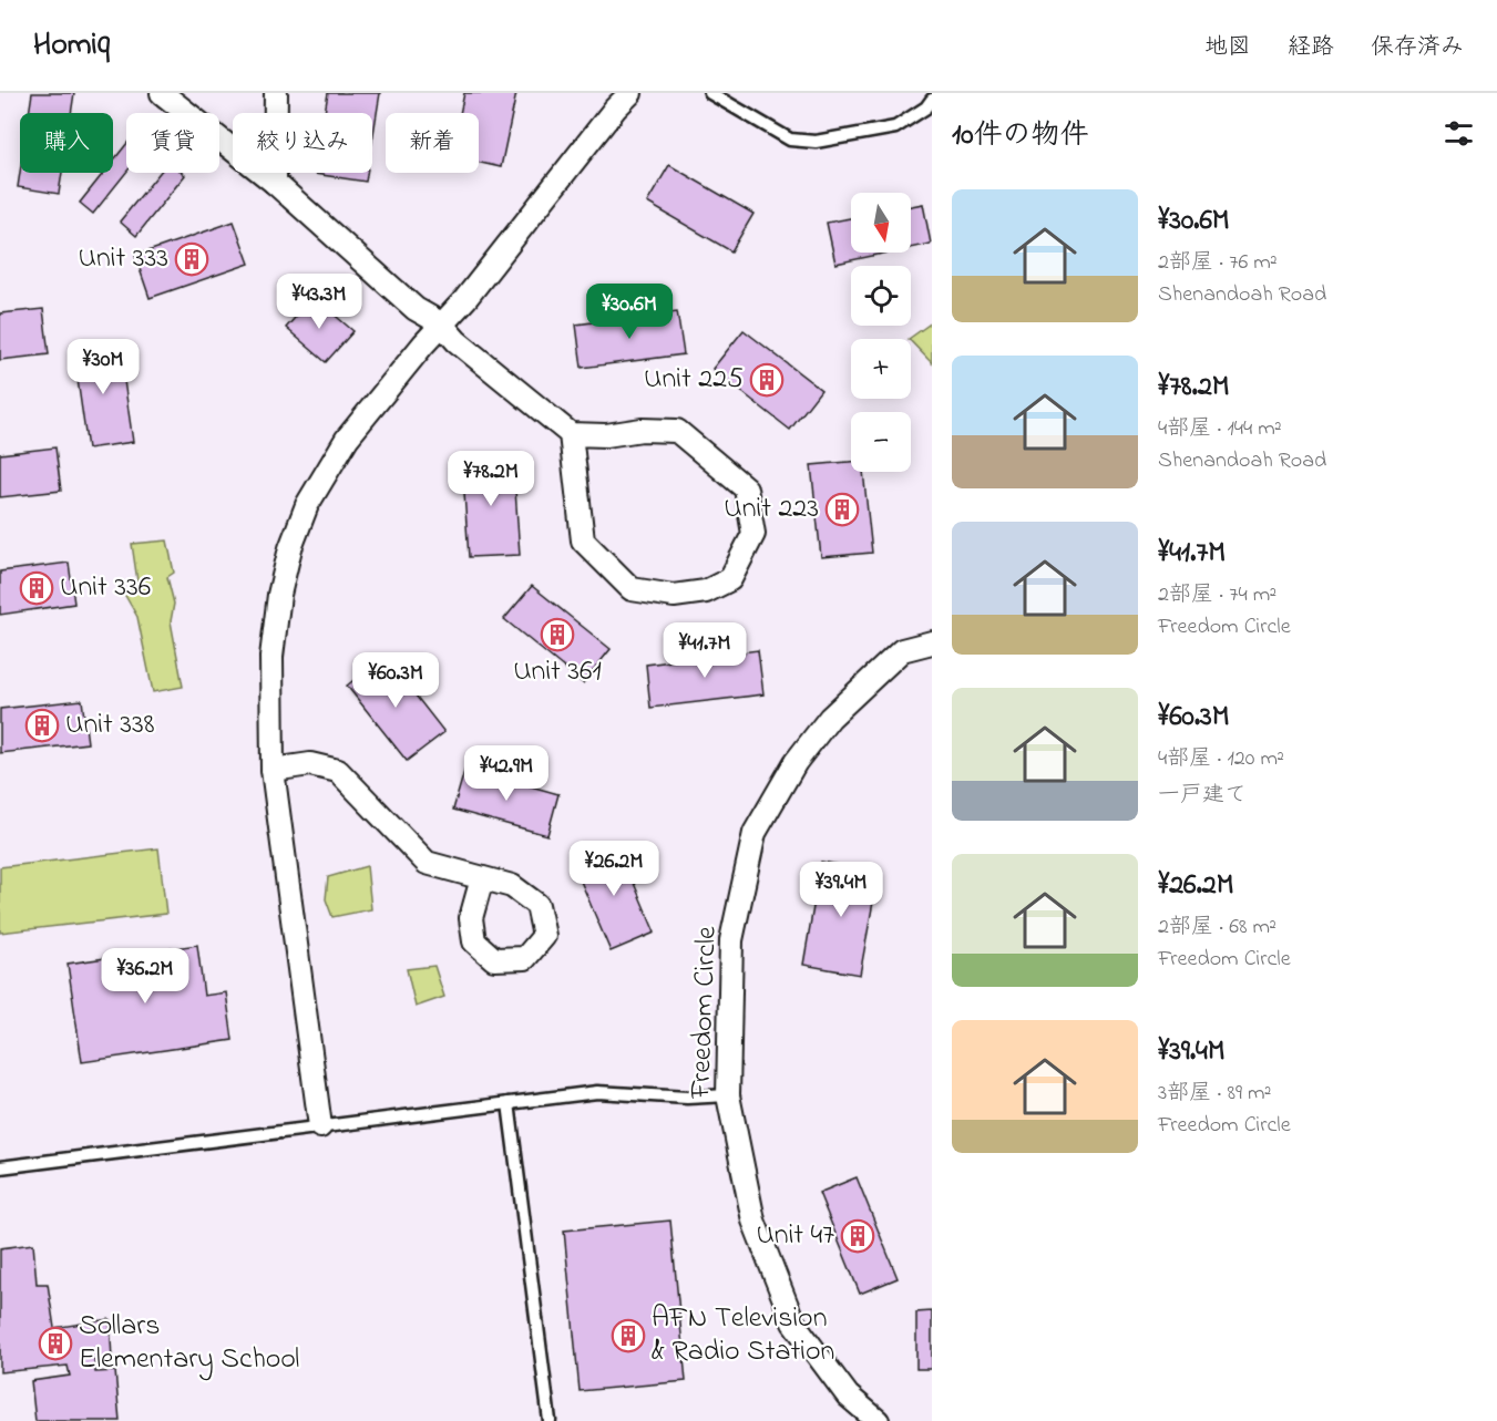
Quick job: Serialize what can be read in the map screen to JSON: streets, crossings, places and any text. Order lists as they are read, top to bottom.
{
  "streets": {
    "street": ["Freedom Circle"]
  },
  "places": {
    "building": [
      "Unit 333",
      "Unit 225",
      "Unit 223",
      "Unit 336",
      "Unit 361",
      "Unit 338",
      "Unit 47",
      "AFN Television & Radio Station",
      "Sollars Elementary School"
    ]
  },
  "north": "bottom",
  "page": {
    "header": "Homiq",
    "nav": ["地図", "経路", "保存済み"],
    "heading": "10件の物件",
    "chip": [
      "購入",
      "賃貸",
      "絞り込み",
      "新着"
    ],
    "list": [
      {
        "name": "¥30.6M",
        "note": "2部屋 · 76 m² · Shenandoah Road"
      },
      {
        "name": "¥78.2M",
        "note": "4部屋 · 144 m² · Shenandoah Road"
      },
      {
        "name": "¥41.7M",
        "note": "2部屋 · 74 m² · Freedom Circle"
      },
      {
        "name": "¥60.3M",
        "note": "4部屋 · 120 m² · 一戸建て"
      },
      {
        "name": "¥26.2M",
        "note": "2部屋 · 68 m² · Freedom Circle"
      },
      {
        "name": "¥39.4M",
        "note": "3部屋 · 89 m² · Freedom Circle"
      }
    ],
    "map_buttons": ["+", "−"],
    "price": [
      "¥43.3M",
      "¥30.6M",
      "¥30M",
      "¥78.2M",
      "¥41.7M",
      "¥60.3M",
      "¥42.9M",
      "¥26.2M",
      "¥39.4M",
      "¥36.2M"
    ]
  }
}
